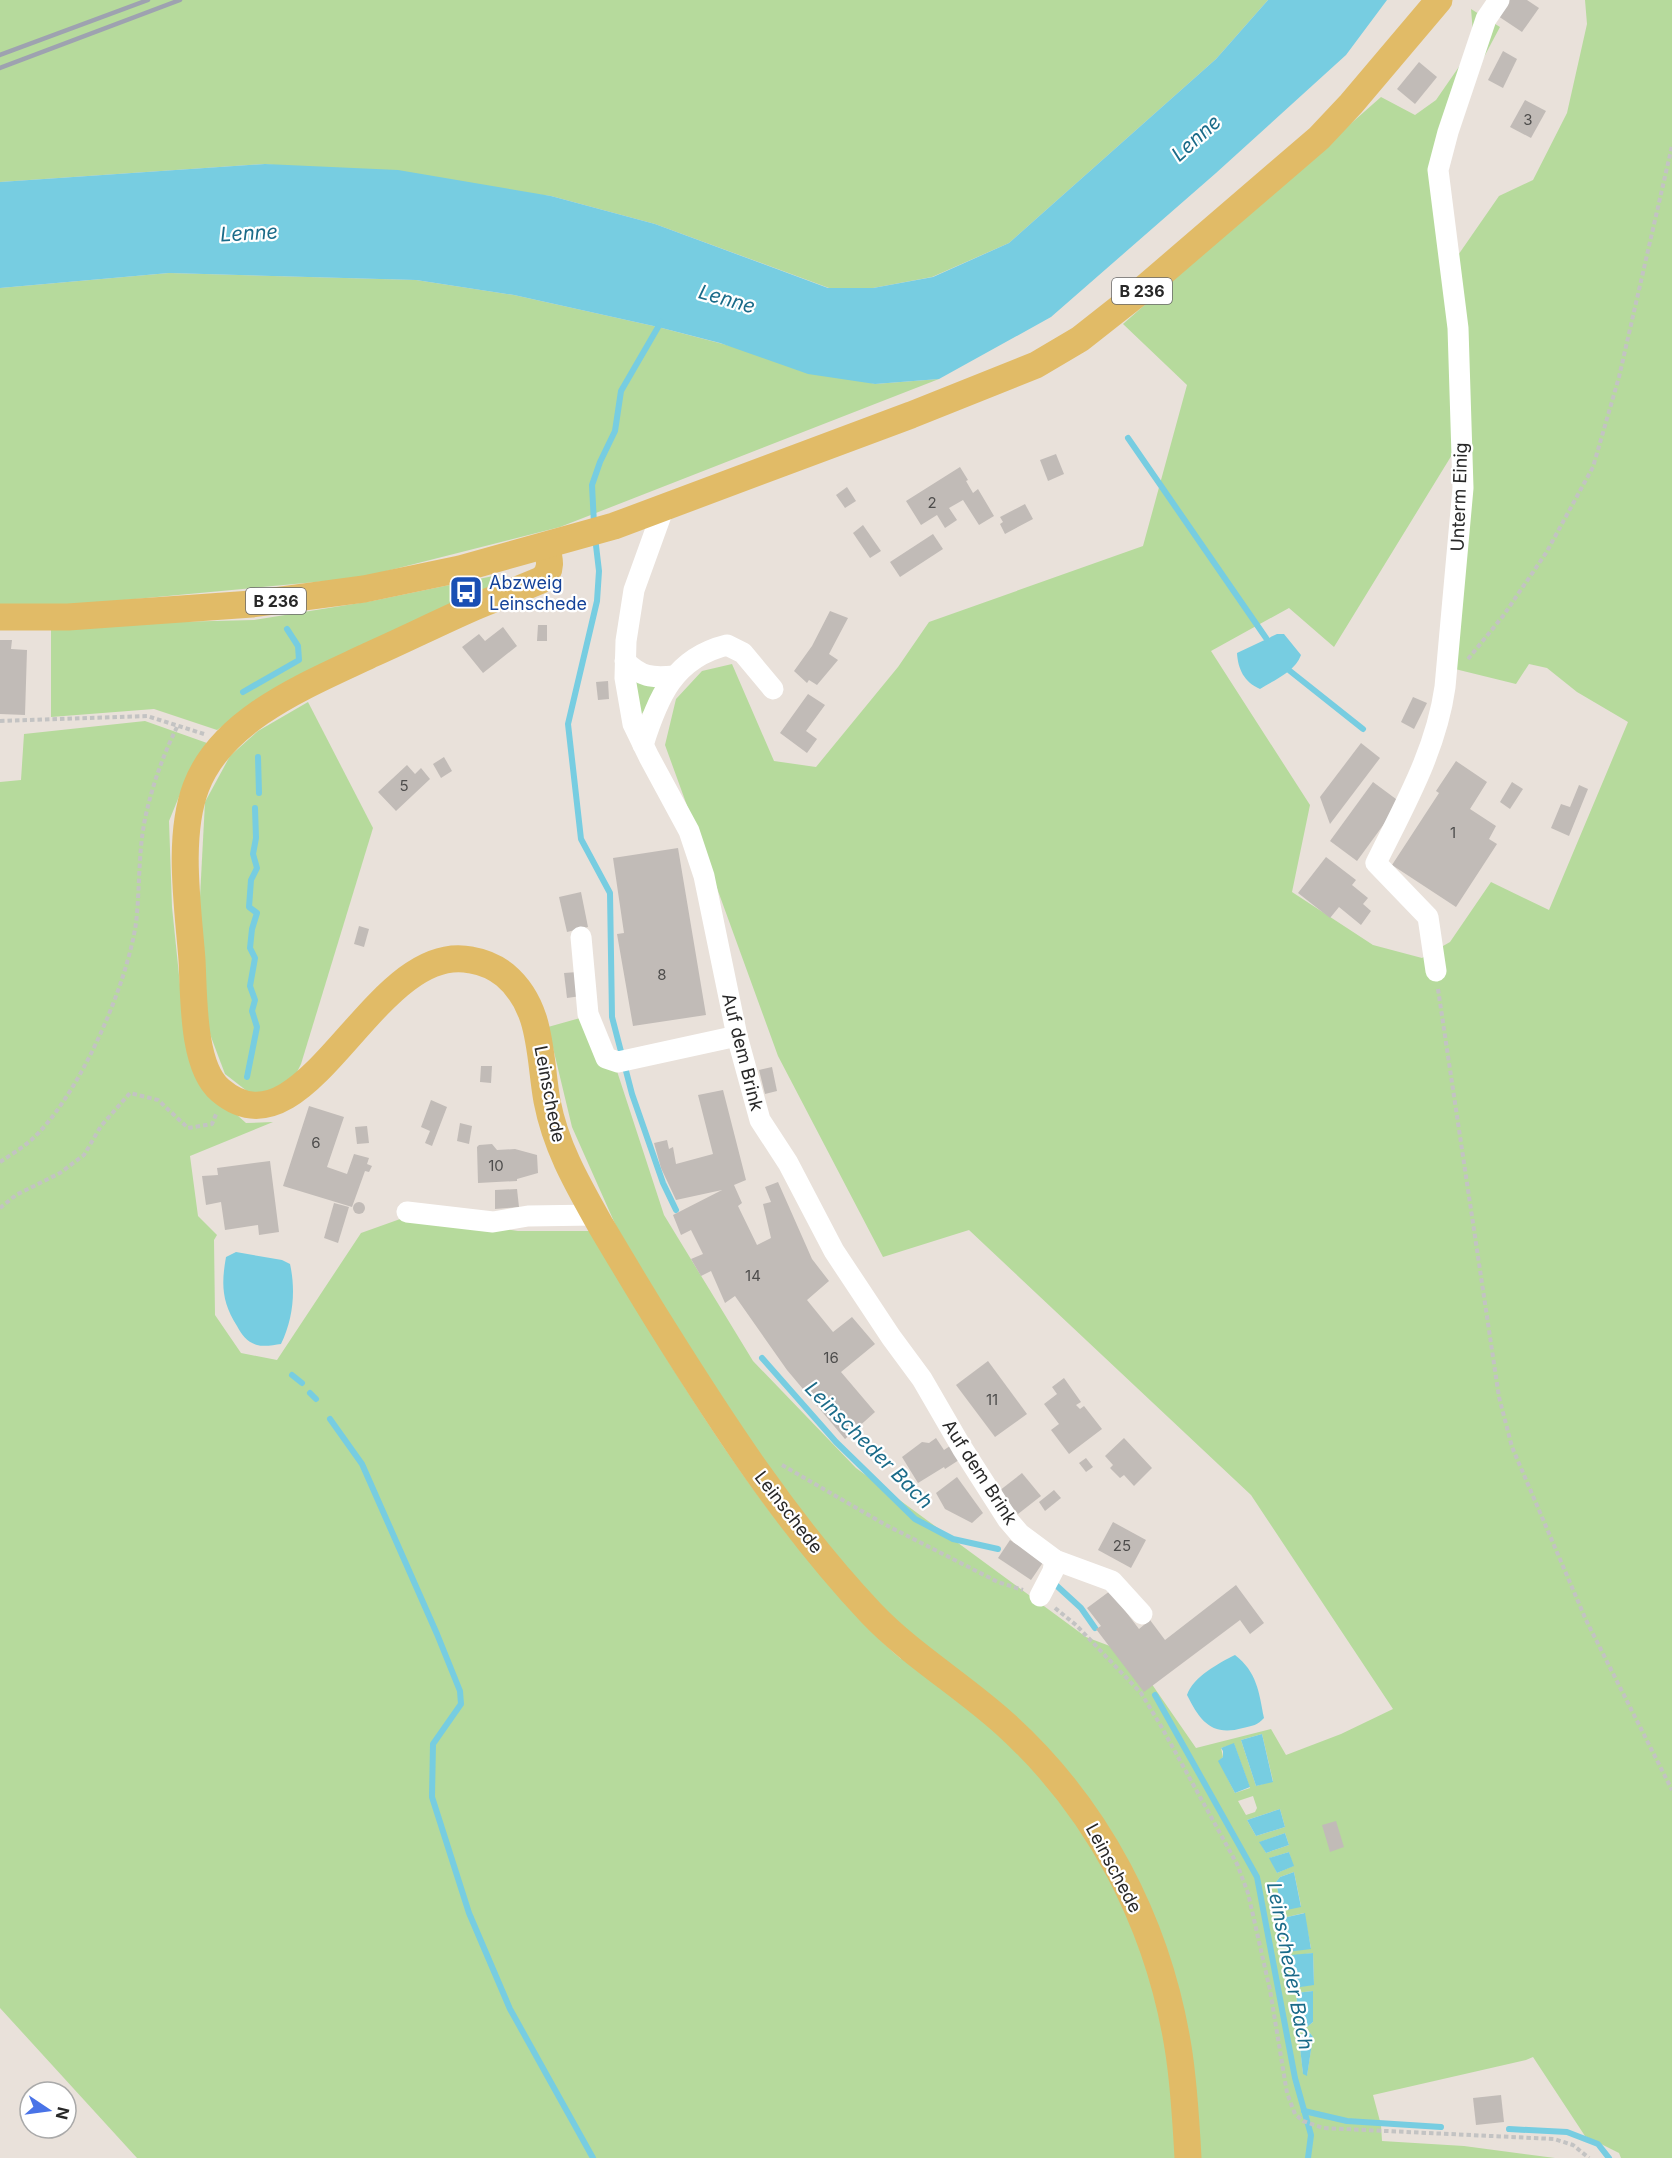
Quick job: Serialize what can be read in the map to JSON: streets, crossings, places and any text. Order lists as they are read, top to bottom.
{
  "streets": {
    "main road": ["B 236", "Leinschede"],
    "street": ["Unterm Einig", "Auf dem Brink"]
  },
  "crossings": [
    ["B 236", "Auf dem Brink"]
  ],
  "water": ["Lenne", "Leinscheder Bach"],
  "places": {
    "bus stop": ["Abzweig Leinschede"]
  },
  "house_numbers": [
    "3",
    "2",
    "5",
    "1",
    "8",
    "6",
    "10",
    "14",
    "16",
    "11",
    "25"
  ],
  "north": "right"
}
